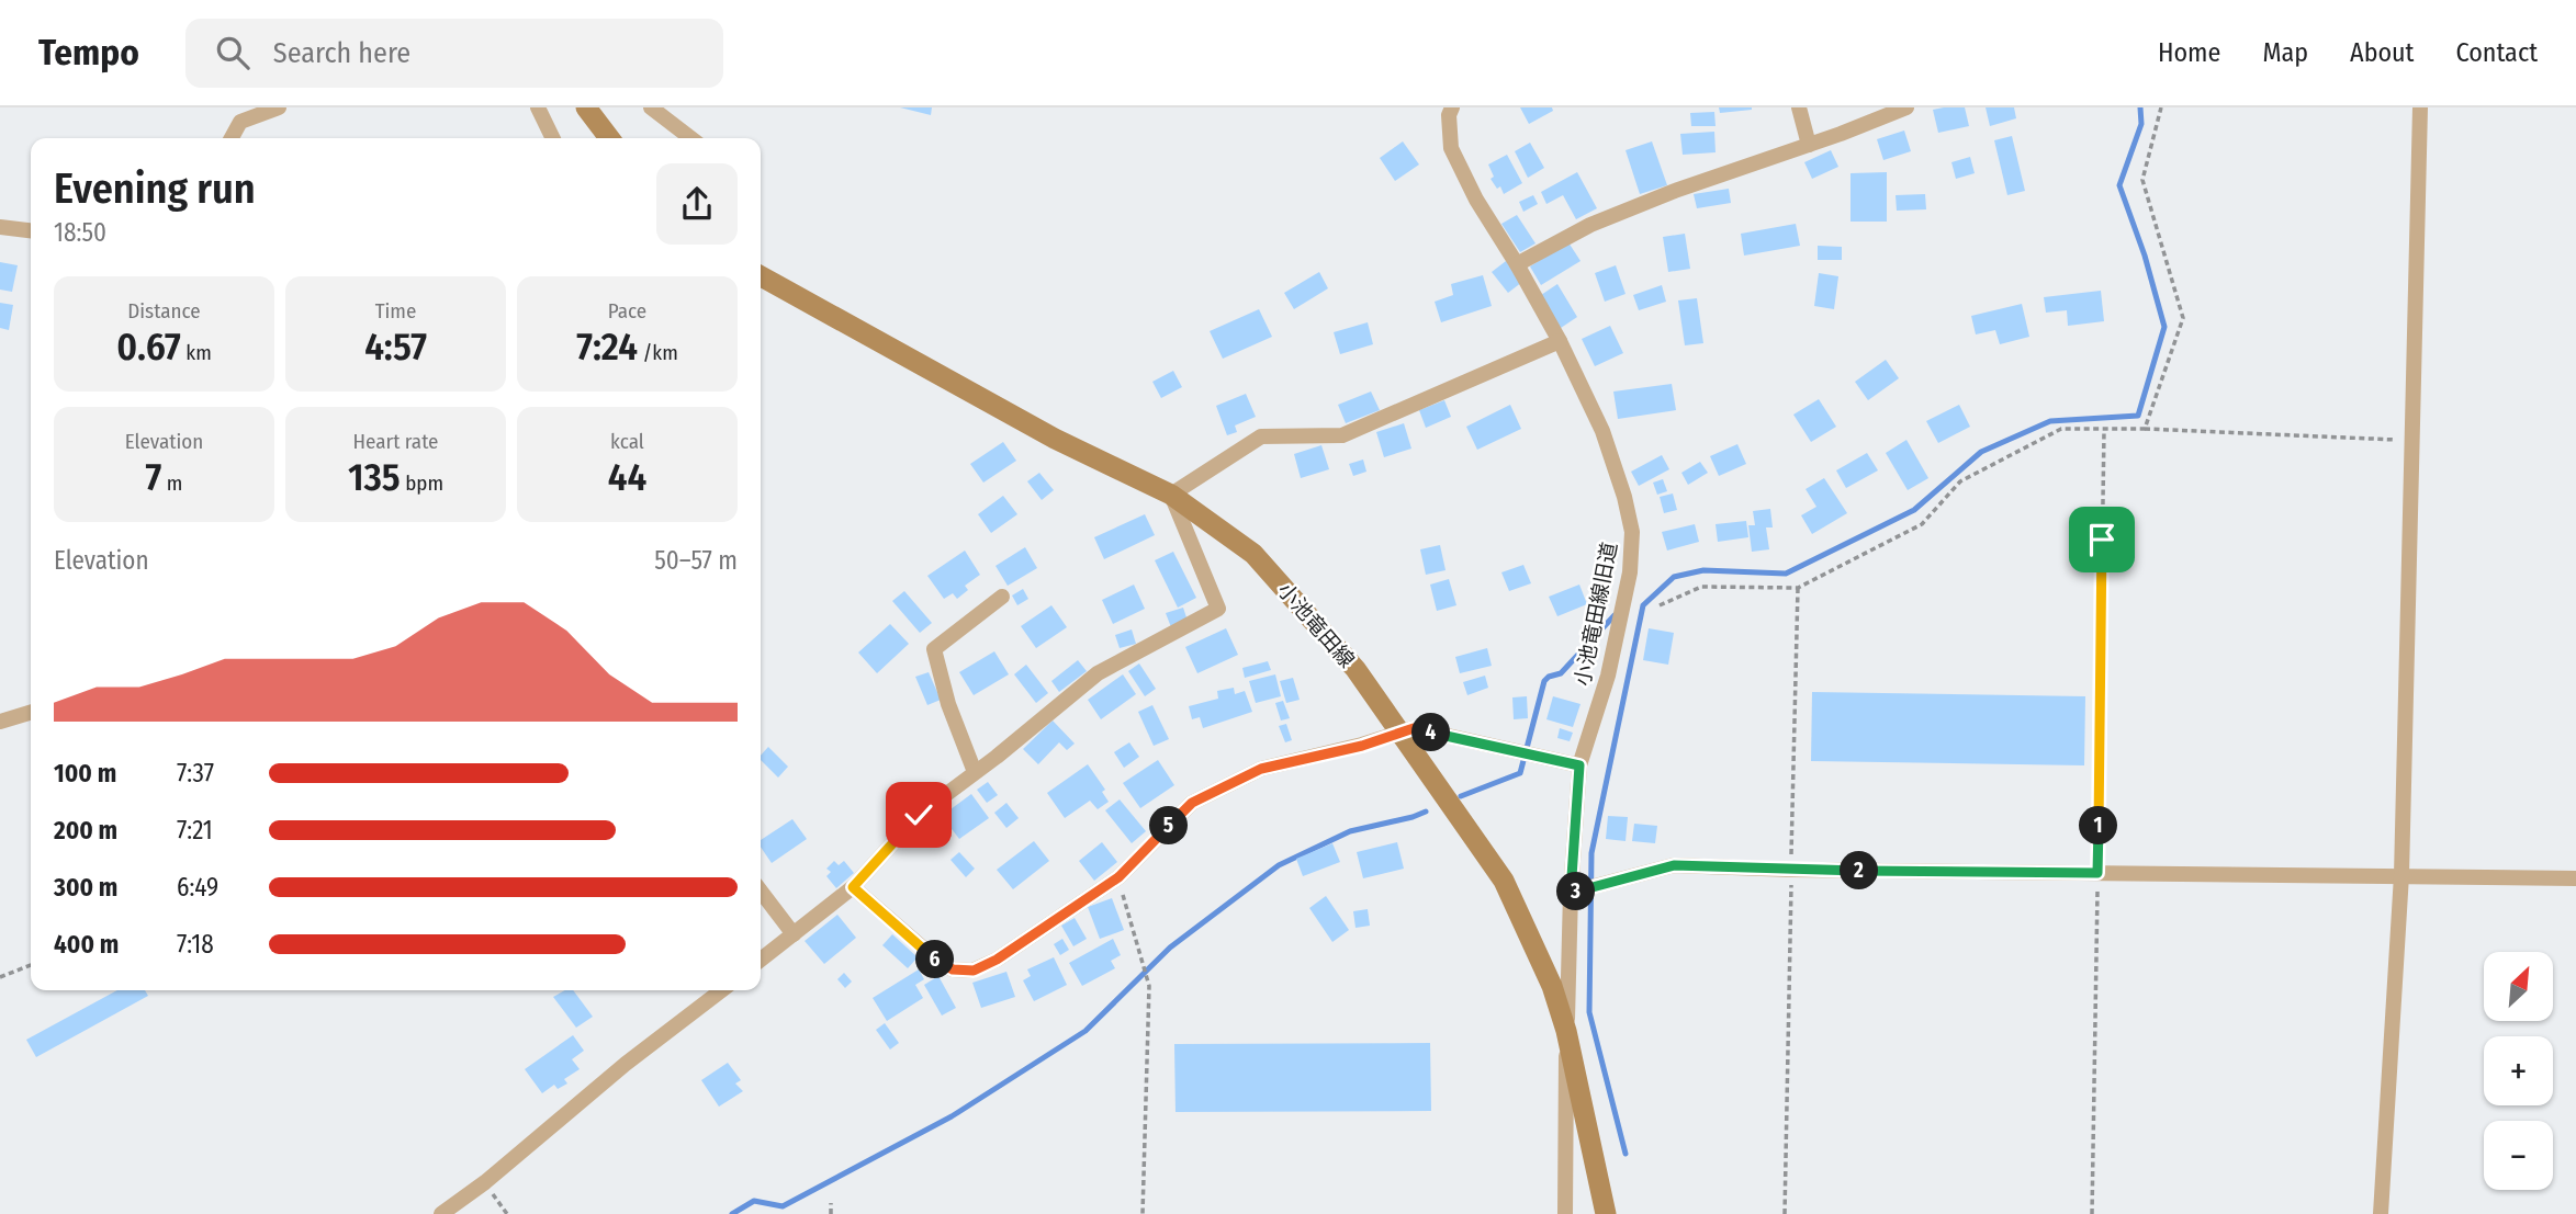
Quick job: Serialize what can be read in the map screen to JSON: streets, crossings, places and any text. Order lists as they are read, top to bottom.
{
  "streets": {
    "main road": ["小池竜田線"],
    "street": ["小池竜田線旧道"]
  },
  "crossings": [
    ["小池竜田線旧道", "小池竜田線"]
  ],
  "north": "top right",
  "page": {
    "header": "Tempo",
    "search": "Search here",
    "nav": [
      "Home",
      "Map",
      "About",
      "Contact"
    ],
    "heading": ["Evening run", "18:50"],
    "stats": [
      ["Distance", "0.67 km"],
      ["Time", "4:57"],
      ["Pace", "7:24 /km"],
      ["Elevation", "7 m"],
      ["Heart rate", "135 bpm"],
      ["kcal", "44"]
    ],
    "chart": ["Elevation", "50–57 m"],
    "pins": [
      "4",
      "1",
      "5",
      "2",
      "3",
      "6"
    ],
    "list": [
      {
        "name": "100 m",
        "note": "7:37"
      },
      {
        "name": "200 m",
        "note": "7:21"
      },
      {
        "name": "300 m",
        "note": "6:49"
      },
      {
        "name": "400 m",
        "note": "7:18"
      }
    ],
    "map_buttons": ["+", "−"]
  }
}
